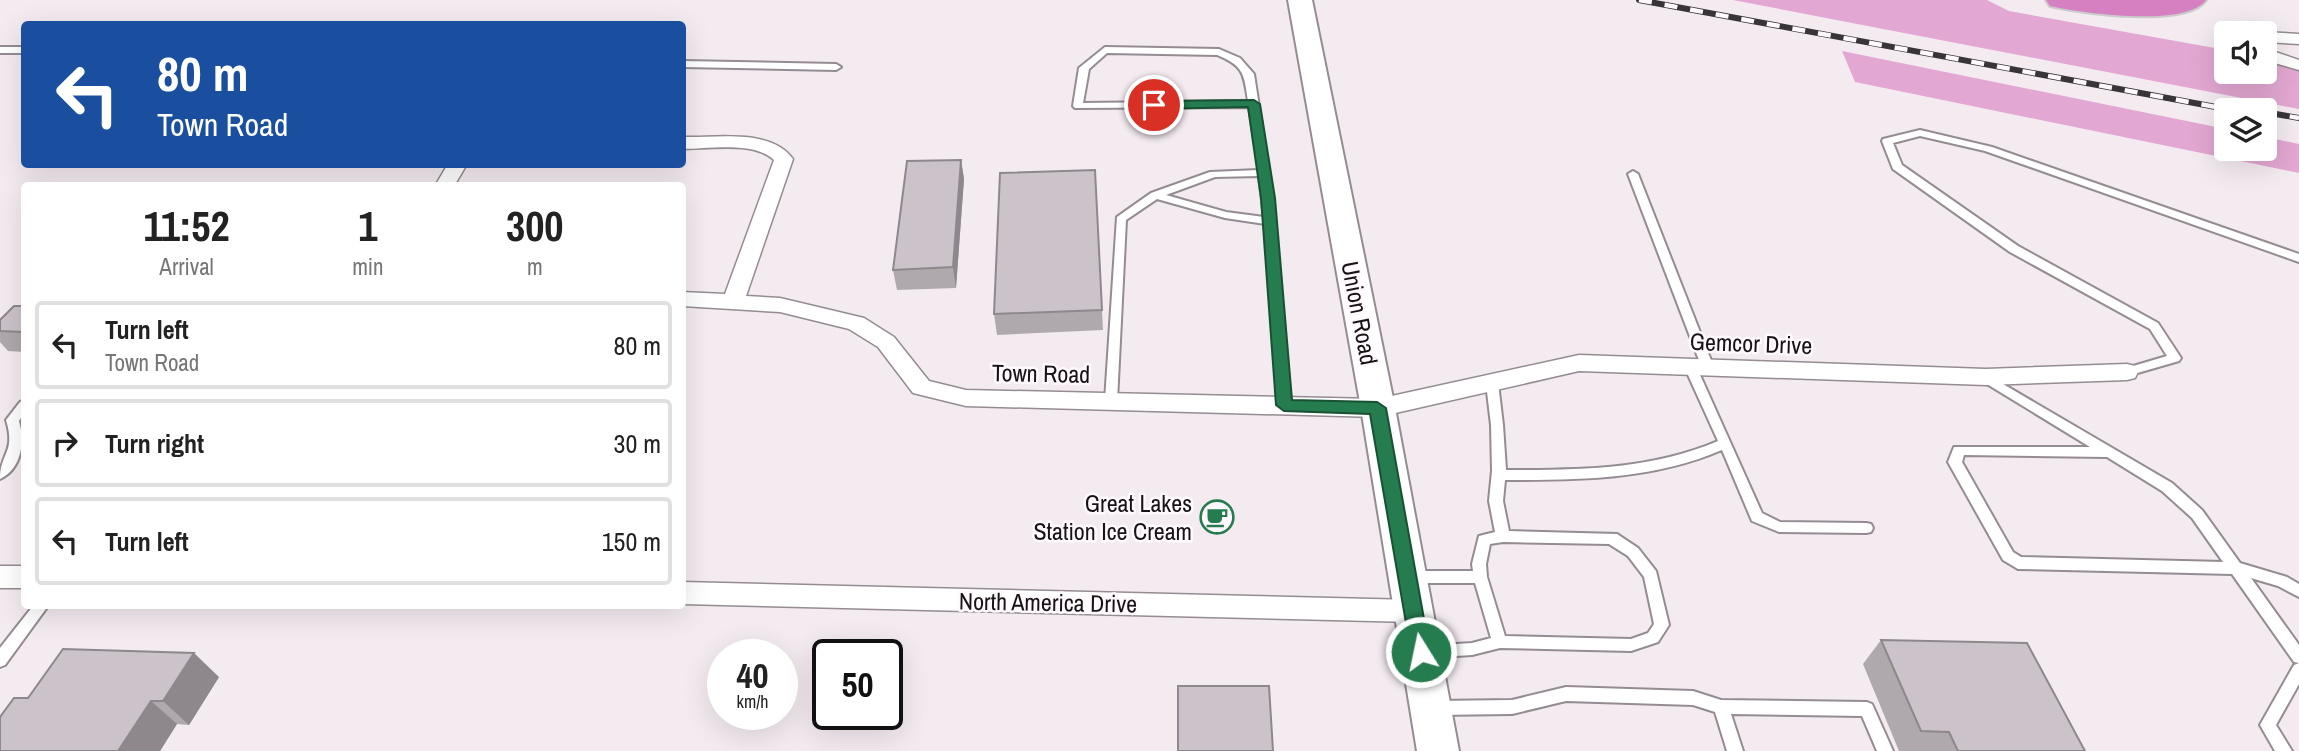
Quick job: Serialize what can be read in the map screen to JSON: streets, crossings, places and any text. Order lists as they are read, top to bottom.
{
  "streets": {
    "main road": ["Union Road"],
    "street": ["Gemcor Drive", "Town Road", "North America Drive"]
  },
  "crossings": [
    ["Union Road", "Gemcor Drive"],
    ["Union Road", "Town Road"],
    ["Union Road", "North America Drive"],
    ["Gemcor Drive", "Town Road"]
  ],
  "places": {
    "cafe": ["Great Lakes Station Ice Cream"]
  },
  "page": {
    "turn": ["80 m", "Town Road"],
    "eta": [
      "11:52",
      "Arrival",
      "1",
      "min",
      "300",
      "m"
    ],
    "list": [
      {
        "name": "Turn left",
        "note": "Town Road",
        "value": "80 m"
      },
      {
        "name": "Turn right",
        "value": "30 m"
      },
      {
        "name": "Turn left",
        "value": "150 m"
      }
    ],
    "speed": "40 km/h",
    "limit": "50"
  }
}
